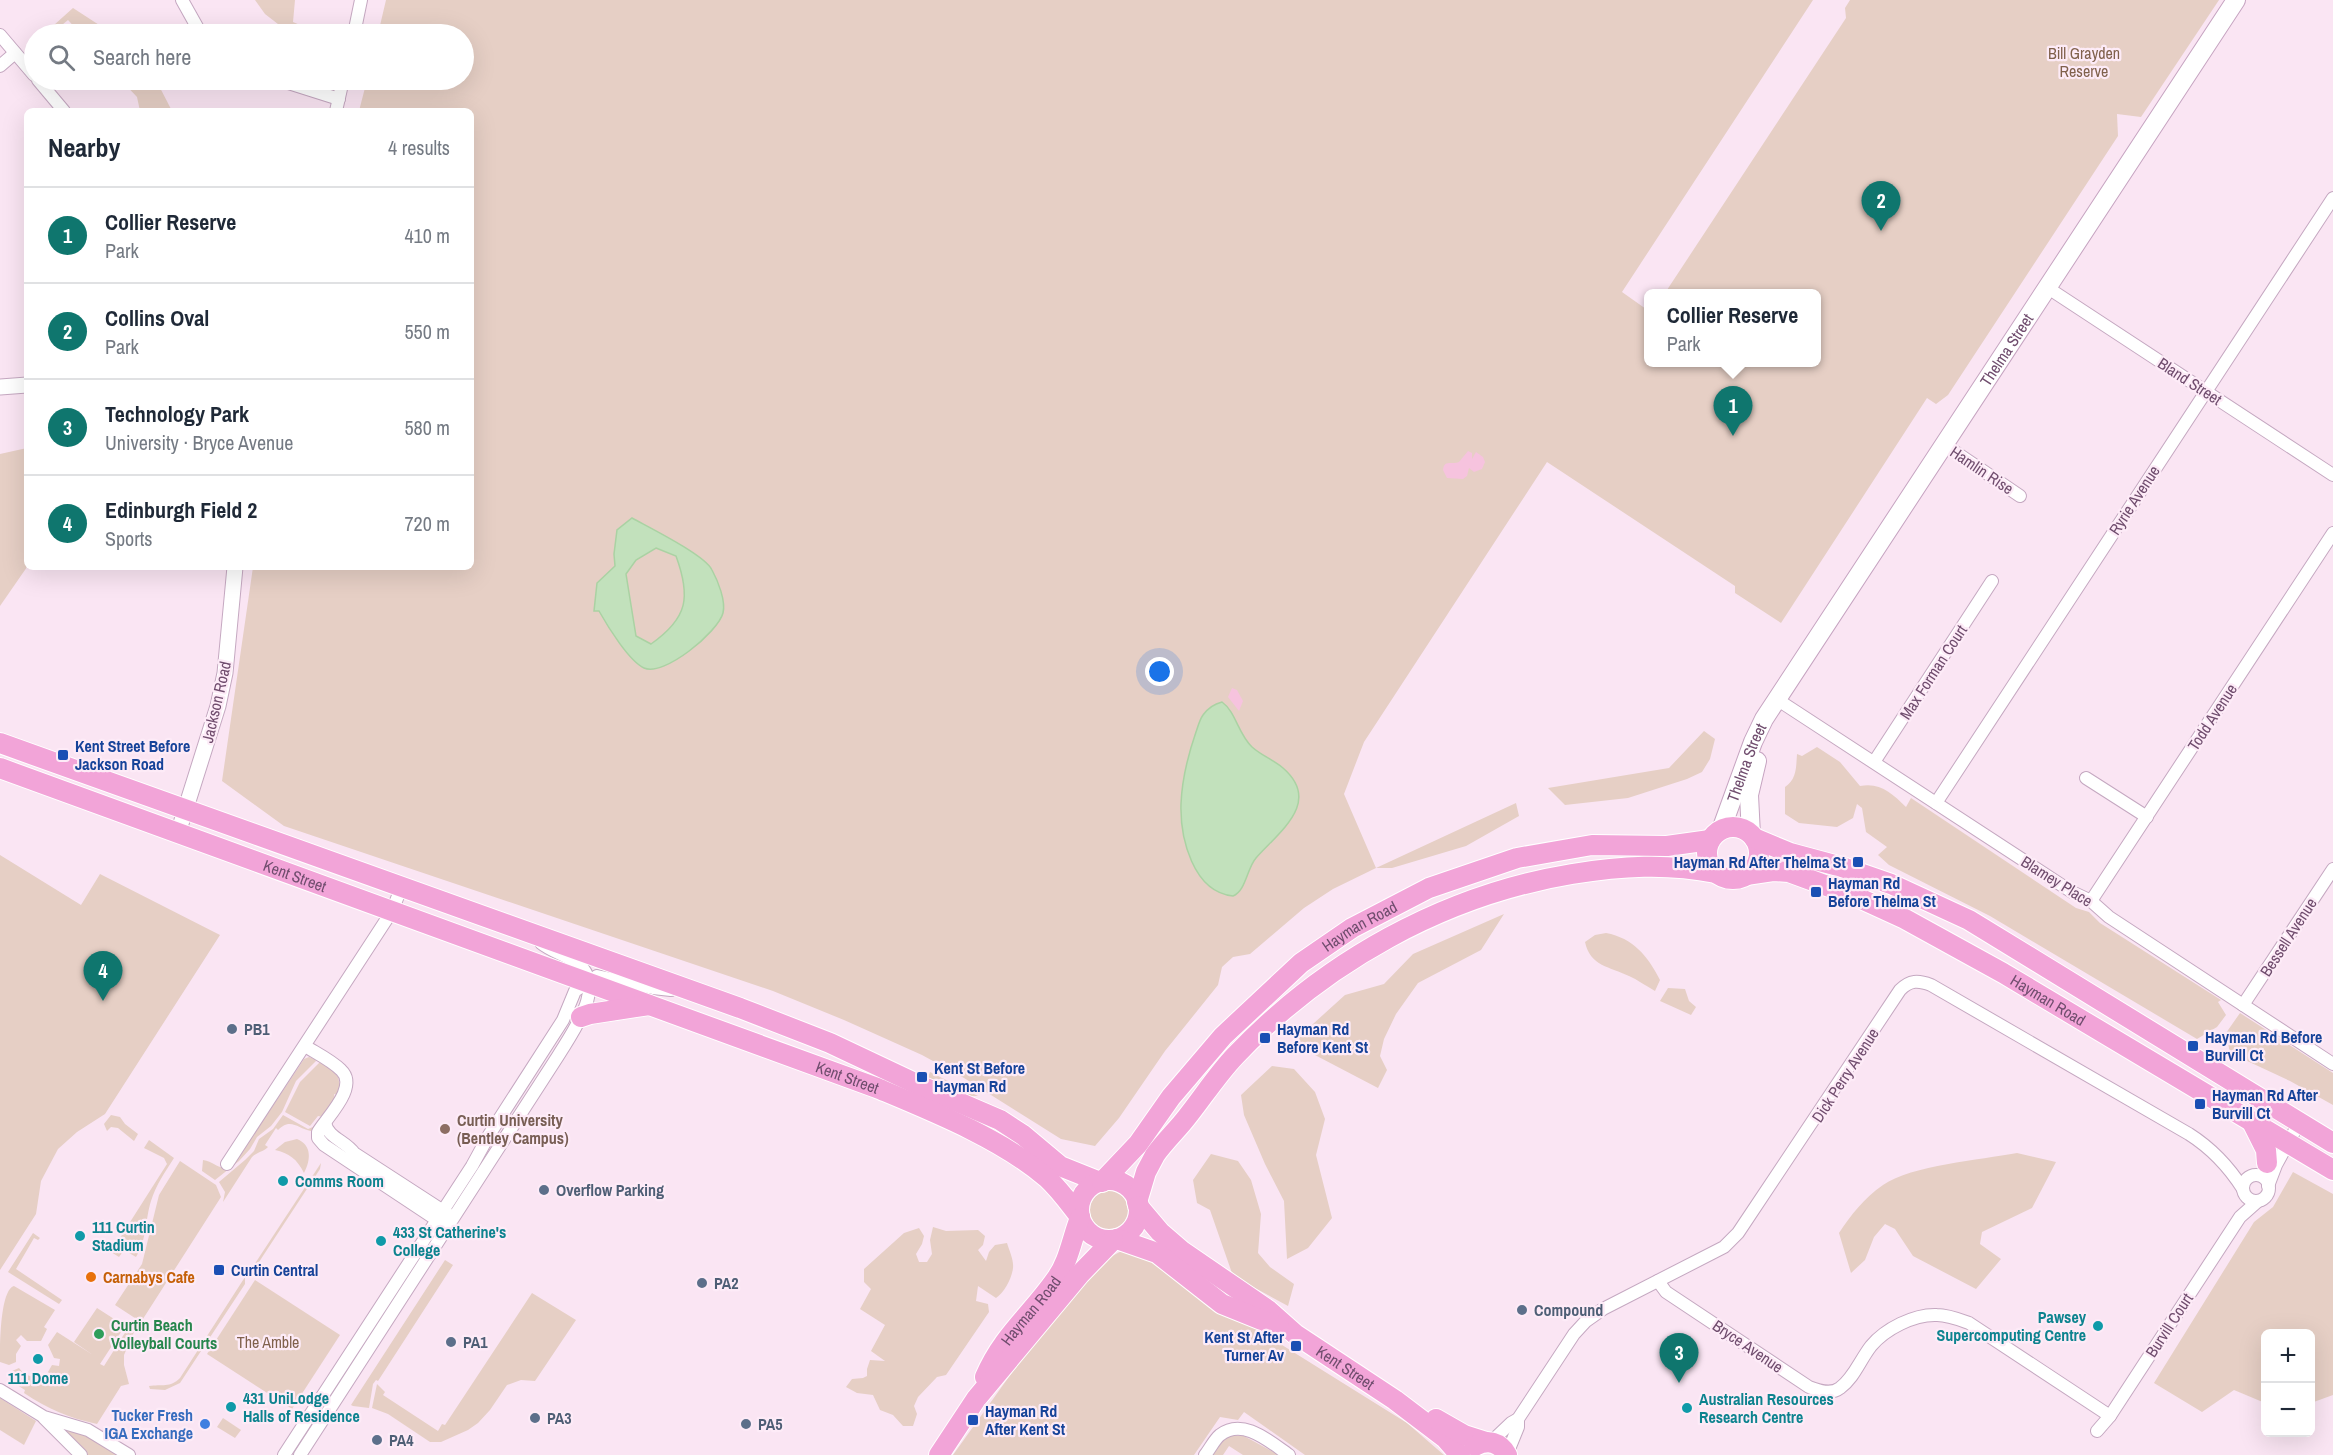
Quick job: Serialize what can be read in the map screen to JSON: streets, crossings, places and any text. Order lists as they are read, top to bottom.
{
  "streets": {
    "main road": ["Thelma Street", "Kent Street", "Hayman Road"],
    "street": [
      "Bland Street",
      "Hamlin Rise",
      "Ryrie Avenue",
      "Max Forman Court",
      "Jackson Road",
      "Todd Avenue",
      "Blamey Place",
      "Bessell Avenue",
      "Dick Perry Avenue",
      "Burvill Court",
      "Bryce Avenue"
    ]
  },
  "crossings": [
    ["Thelma Street", "Bland Street"],
    ["Thelma Street", "Hamlin Rise"],
    ["Thelma Street", "Blamey Place"],
    ["Thelma Street", "Hayman Road"],
    ["Bland Street", "Ryrie Avenue"],
    ["Ryrie Avenue", "Blamey Place"],
    ["Max Forman Court", "Blamey Place"],
    ["Jackson Road", "Kent Street"],
    ["Todd Avenue", "Blamey Place"],
    ["Kent Street", "Hayman Road"],
    ["Kent Street", "Dick Perry Avenue"],
    ["Blamey Place", "Bessell Avenue"],
    ["Dick Perry Avenue", "Burvill Court"],
    ["Dick Perry Avenue", "Bryce Avenue"],
    ["Burvill Court", "Bryce Avenue"]
  ],
  "parks": ["Bill Grayden Reserve", "The Amble"],
  "places": {
    "transit": [
      "Kent Street Before Jackson Road",
      "Hayman Rd After Thelma St",
      "Hayman Rd Before Thelma St",
      "Hayman Rd Before Kent St",
      "Hayman Rd Before Burvill Ct",
      "Kent St Before Hayman Rd",
      "Hayman Rd After Burvill Ct",
      "Curtin Central",
      "Kent St After Turner Av",
      "Hayman Rd After Kent St"
    ],
    "other": [
      "PB1",
      "Curtin University (Bentley Campus)",
      "Comms Room",
      "Overflow Parking",
      "111 Curtin Stadium",
      "433 St Catherine's College",
      "Carnabys Cafe",
      "PA2",
      "Compound",
      "Pawsey Supercomputing Centre",
      "Curtin Beach Volleyball Courts",
      "PA1",
      "111 Dome",
      "431 UniLodge Halls of Residence",
      "Australian Resources Research Centre",
      "PA3",
      "Tucker Fresh IGA Exchange",
      "PA5",
      "PA4"
    ]
  },
  "page": {
    "search": "Search here",
    "heading": ["Nearby", "4 results"],
    "pins": [
      "2",
      "1",
      "4",
      "3"
    ],
    "list": [
      {
        "mark": "1",
        "name": "Collier Reserve",
        "note": "Park",
        "value": "410 m"
      },
      {
        "mark": "2",
        "name": "Collins Oval",
        "note": "Park",
        "value": "550 m"
      },
      {
        "mark": "3",
        "name": "Technology Park",
        "note": "University · Bryce Avenue",
        "value": "580 m"
      },
      {
        "mark": "4",
        "name": "Edinburgh Field 2",
        "note": "Sports",
        "value": "720 m"
      }
    ],
    "popup": ["Collier Reserve", "Park"],
    "map_buttons": ["+", "−"]
  }
}
